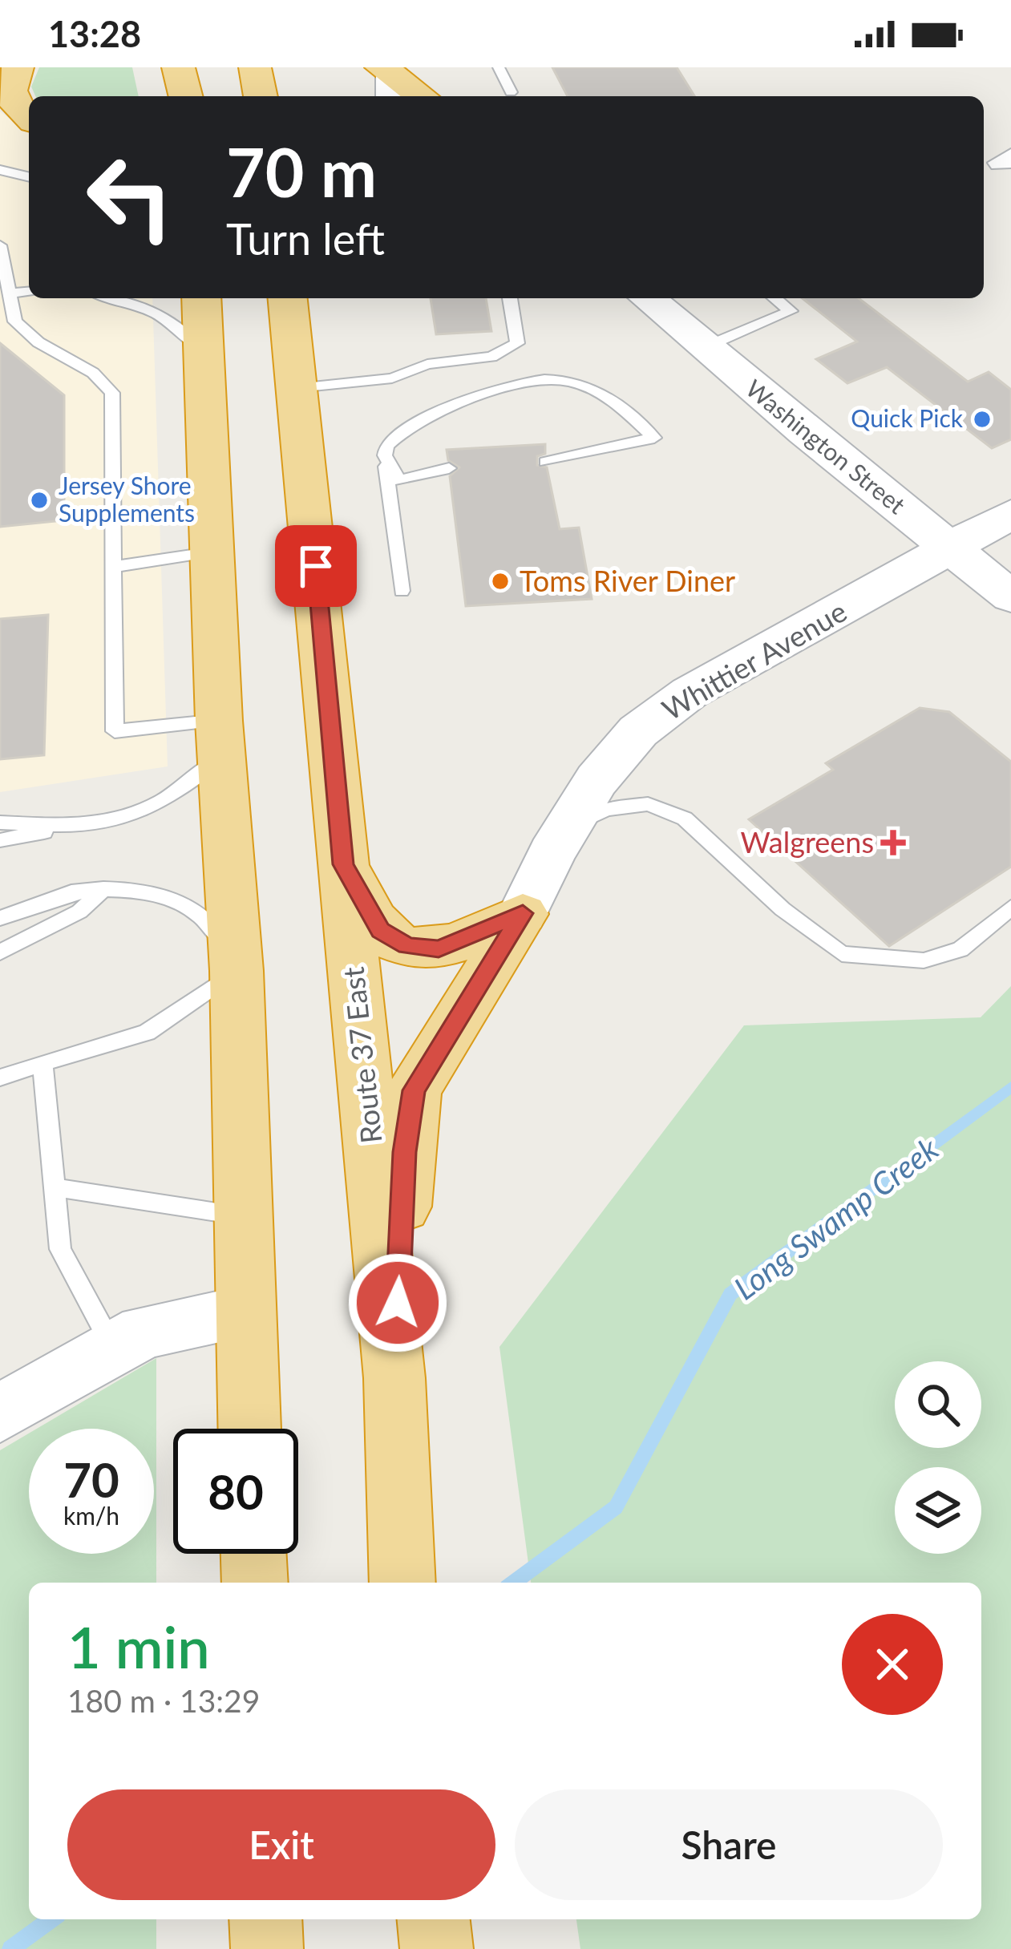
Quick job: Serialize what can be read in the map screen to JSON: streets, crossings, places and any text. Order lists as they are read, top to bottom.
{
  "streets": {
    "highway": ["Route 37 East"],
    "street": ["Washington Street", "Whittier Avenue"]
  },
  "crossings": [
    ["Washington Street", "Whittier Avenue"]
  ],
  "water": ["Long Swamp Creek"],
  "places": {
    "other": ["Quick Pick", "Jersey Shore Supplements", "Toms River Diner"],
    "health": ["Walgreens"]
  },
  "page": {
    "status": "13:28",
    "turn": ["70 m", "Turn left"],
    "speed": "70 km/h",
    "limit": "80",
    "heading": ["1 min", "180 m · 13:29"],
    "buttons": ["Exit", "Share"]
  }
}
